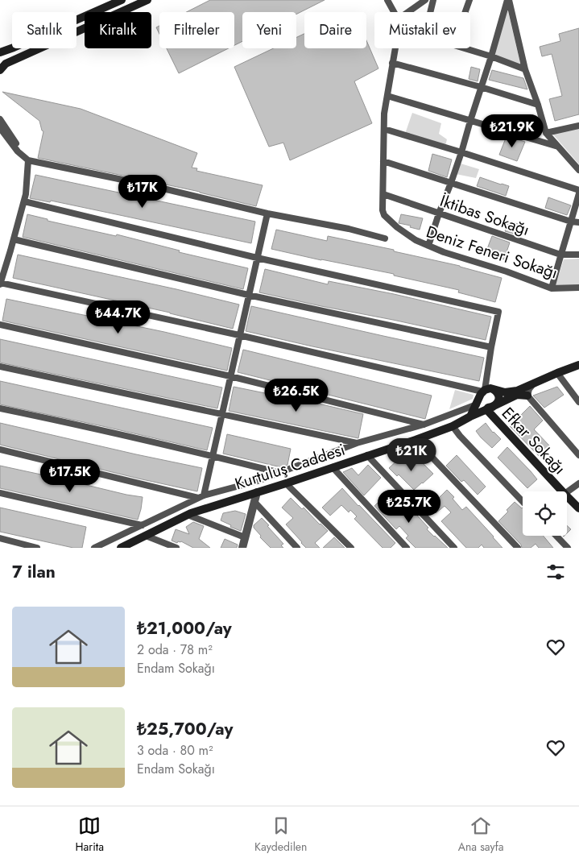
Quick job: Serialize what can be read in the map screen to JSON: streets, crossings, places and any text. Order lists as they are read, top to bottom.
{
  "streets": {
    "main road": ["Efkar Sokağı", "Kurtuluş Caddesi"],
    "street": ["İktibas Sokağı", "Deniz Feneri Sokağı"]
  },
  "crossings": [
    ["İktibas Sokağı", "Deniz Feneri Sokağı"],
    ["Efkar Sokağı", "Kurtuluş Caddesi"]
  ],
  "page": {
    "chip": [
      "Satılık",
      "Kiralık",
      "Filtreler",
      "Yeni",
      "Daire",
      "Müstakil ev"
    ],
    "price": [
      "₺21.9K",
      "₺17K",
      "₺44.7K",
      "₺26.5K",
      "₺21K",
      "₺17.5K",
      "₺25.7K"
    ],
    "heading": "7 ilan",
    "list": [
      {
        "name": "₺21,000/ay",
        "note": "2 oda · 78 m² · Endam Sokağı"
      },
      {
        "name": "₺25,700/ay",
        "note": "3 oda · 80 m² · Endam Sokağı"
      }
    ],
    "tabs": ["Harita", "Kaydedilen", "Ana sayfa"]
  }
}
